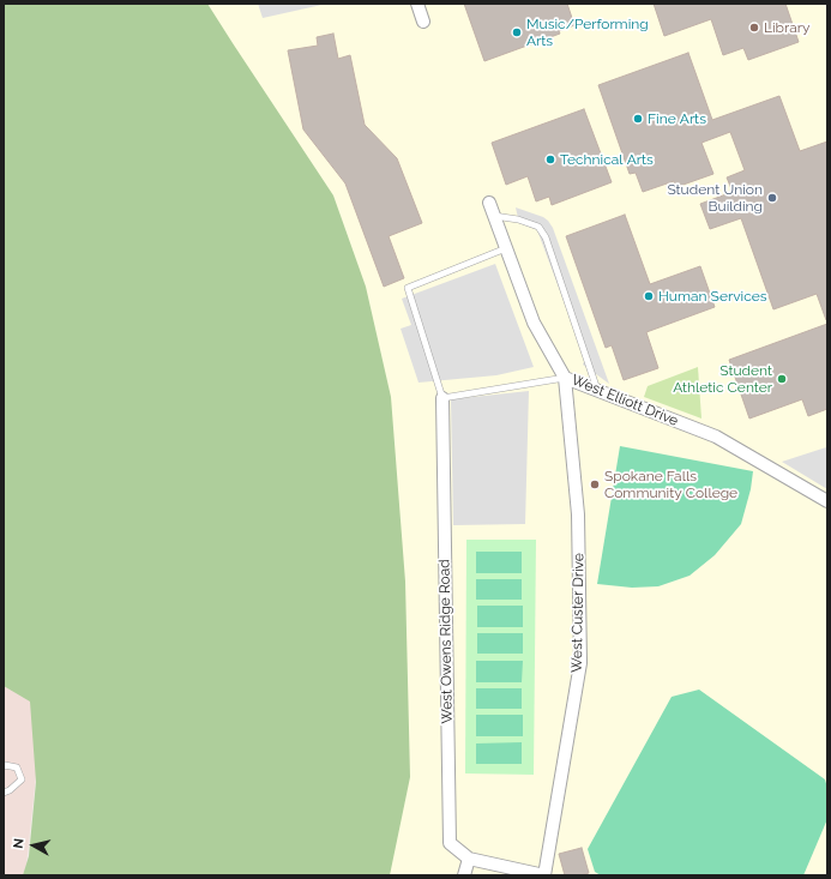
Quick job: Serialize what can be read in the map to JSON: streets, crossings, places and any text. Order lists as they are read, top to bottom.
{
  "streets": {
    "street": ["West Elliott Drive", "West Custer Drive", "West Owens Ridge Road"]
  },
  "crossings": [
    ["West Elliott Drive", "West Custer Drive"]
  ],
  "places": [
    "Library",
    "Music/Performing Arts",
    "Fine Arts",
    "Technical Arts",
    "Student Union Building",
    "Human Services",
    "Student Athletic Center",
    "Spokane Falls Community College"
  ],
  "north": "left"
}
